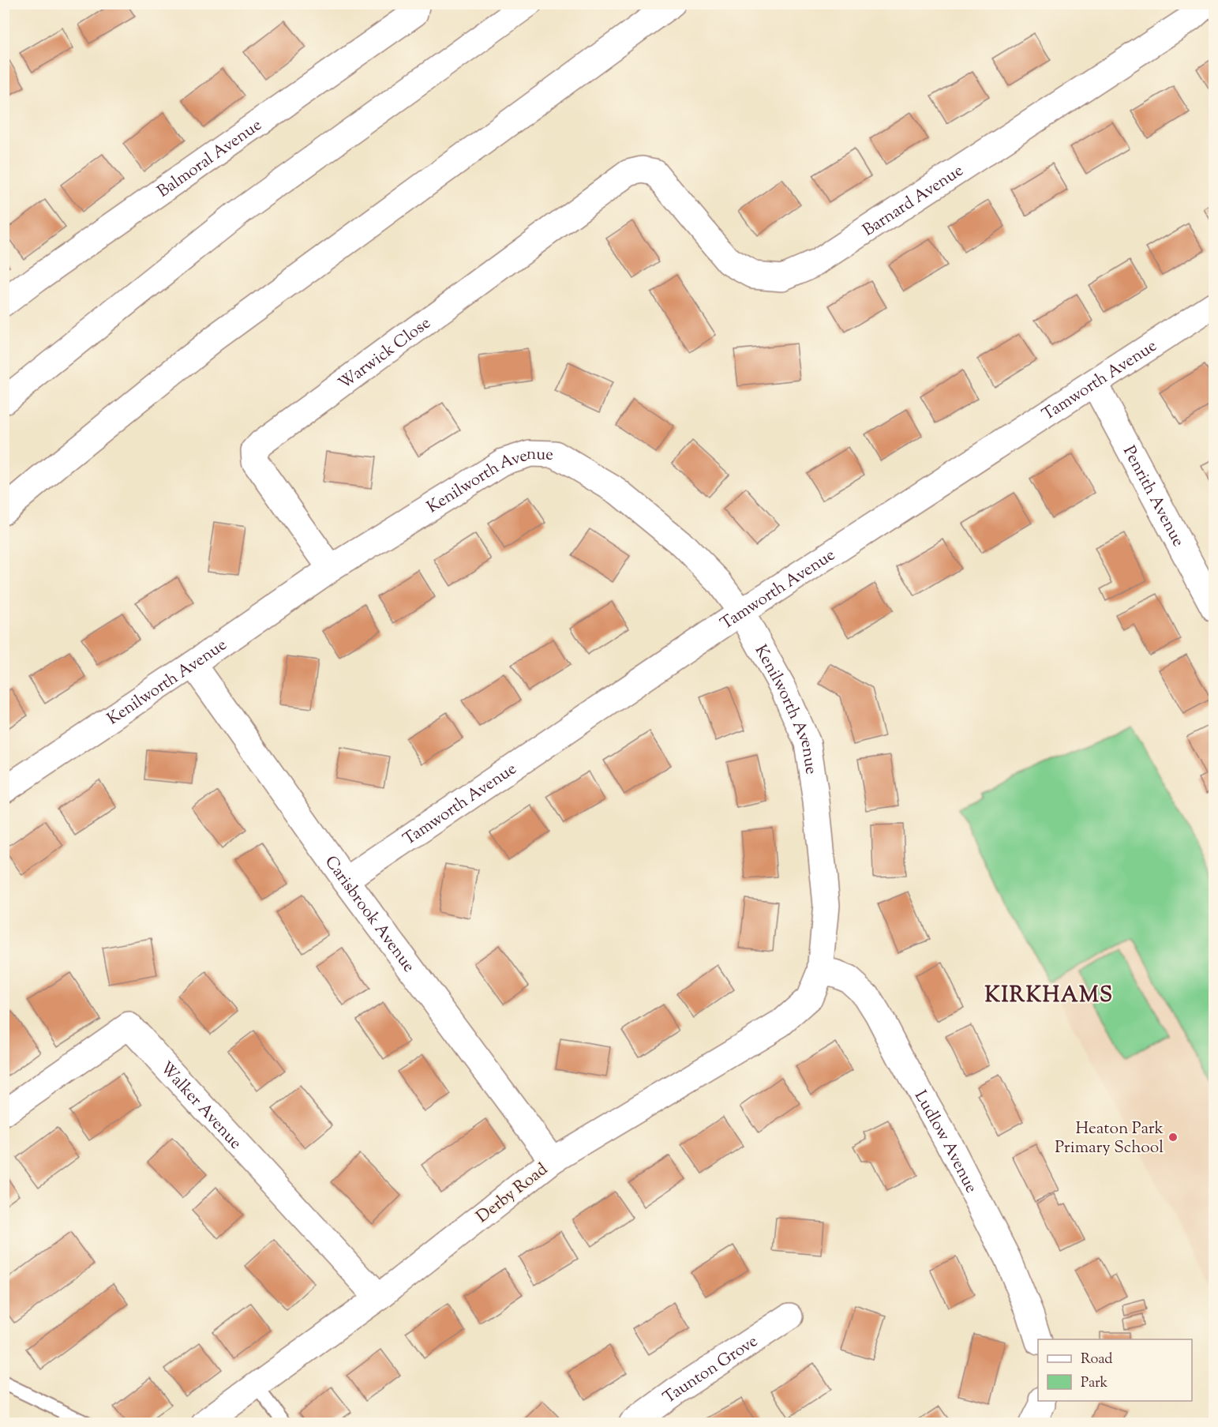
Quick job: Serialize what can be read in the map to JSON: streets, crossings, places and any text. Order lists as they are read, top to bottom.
{
  "streets": {
    "main road": [
      "Balmoral Avenue",
      "Barnard Avenue",
      "Warwick Close",
      "Tamworth Avenue",
      "Kenilworth Avenue",
      "Penrith Avenue",
      "Carisbrook Avenue",
      "Walker Avenue",
      "Ludlow Avenue",
      "Derby Road",
      "Taunton Grove"
    ]
  },
  "crossings": [
    ["Barnard Avenue", "Warwick Close"],
    ["Warwick Close", "Kenilworth Avenue"],
    ["Tamworth Avenue", "Kenilworth Avenue"],
    ["Tamworth Avenue", "Penrith Avenue"],
    ["Tamworth Avenue", "Carisbrook Avenue"],
    ["Kenilworth Avenue", "Carisbrook Avenue"],
    ["Kenilworth Avenue", "Ludlow Avenue"],
    ["Kenilworth Avenue", "Derby Road"],
    ["Carisbrook Avenue", "Derby Road"],
    ["Walker Avenue", "Derby Road"],
    ["Ludlow Avenue", "Derby Road"]
  ],
  "districts": ["KIRKHAMS"],
  "places": ["Heaton Park Primary School"],
  "legend": ["Road", "Park"]
}
